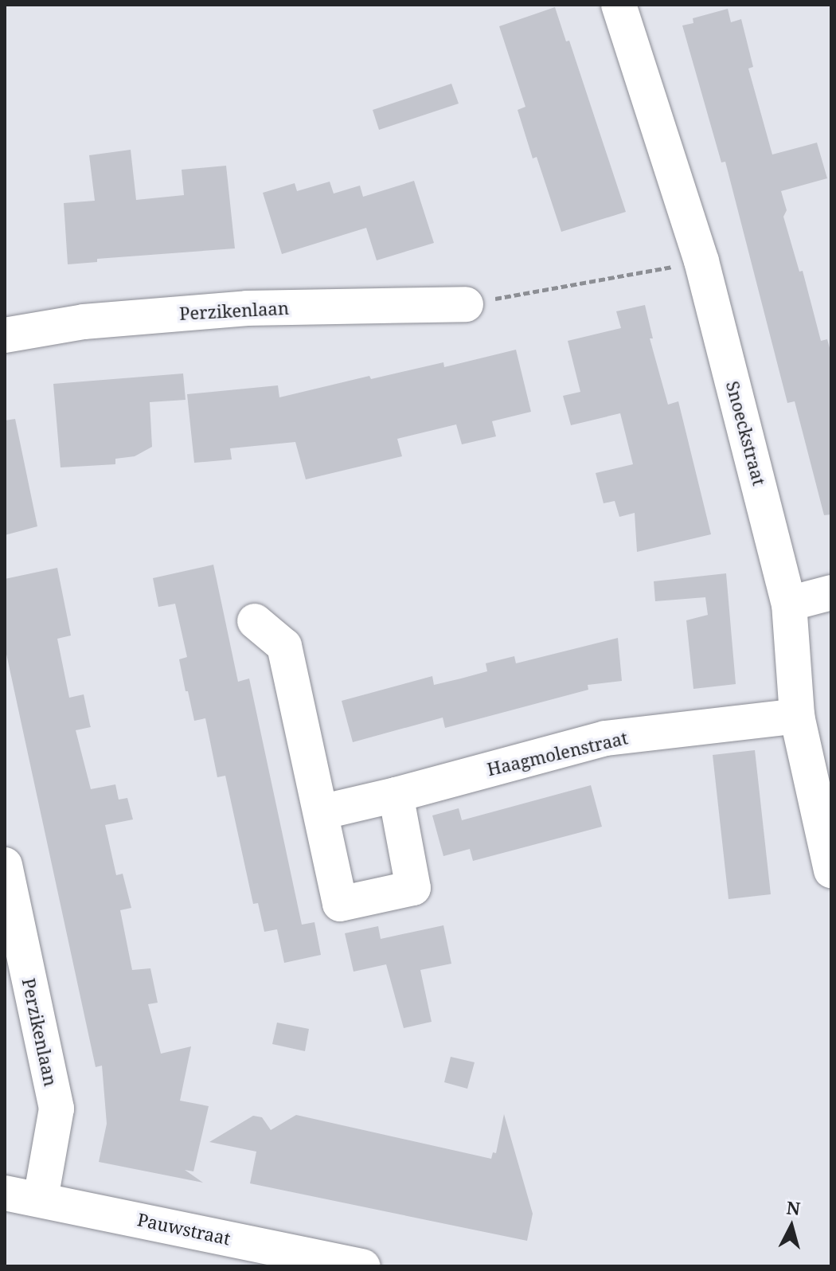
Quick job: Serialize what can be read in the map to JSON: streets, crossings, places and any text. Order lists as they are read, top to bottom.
{
  "streets": {
    "street": [
      "Perzikenlaan",
      "Snoeckstraat",
      "Haagmolenstraat",
      "Pauwstraat"
    ]
  },
  "crossings": [
    ["Perzikenlaan", "Pauwstraat"],
    ["Snoeckstraat", "Haagmolenstraat"]
  ],
  "north": "top"
}
